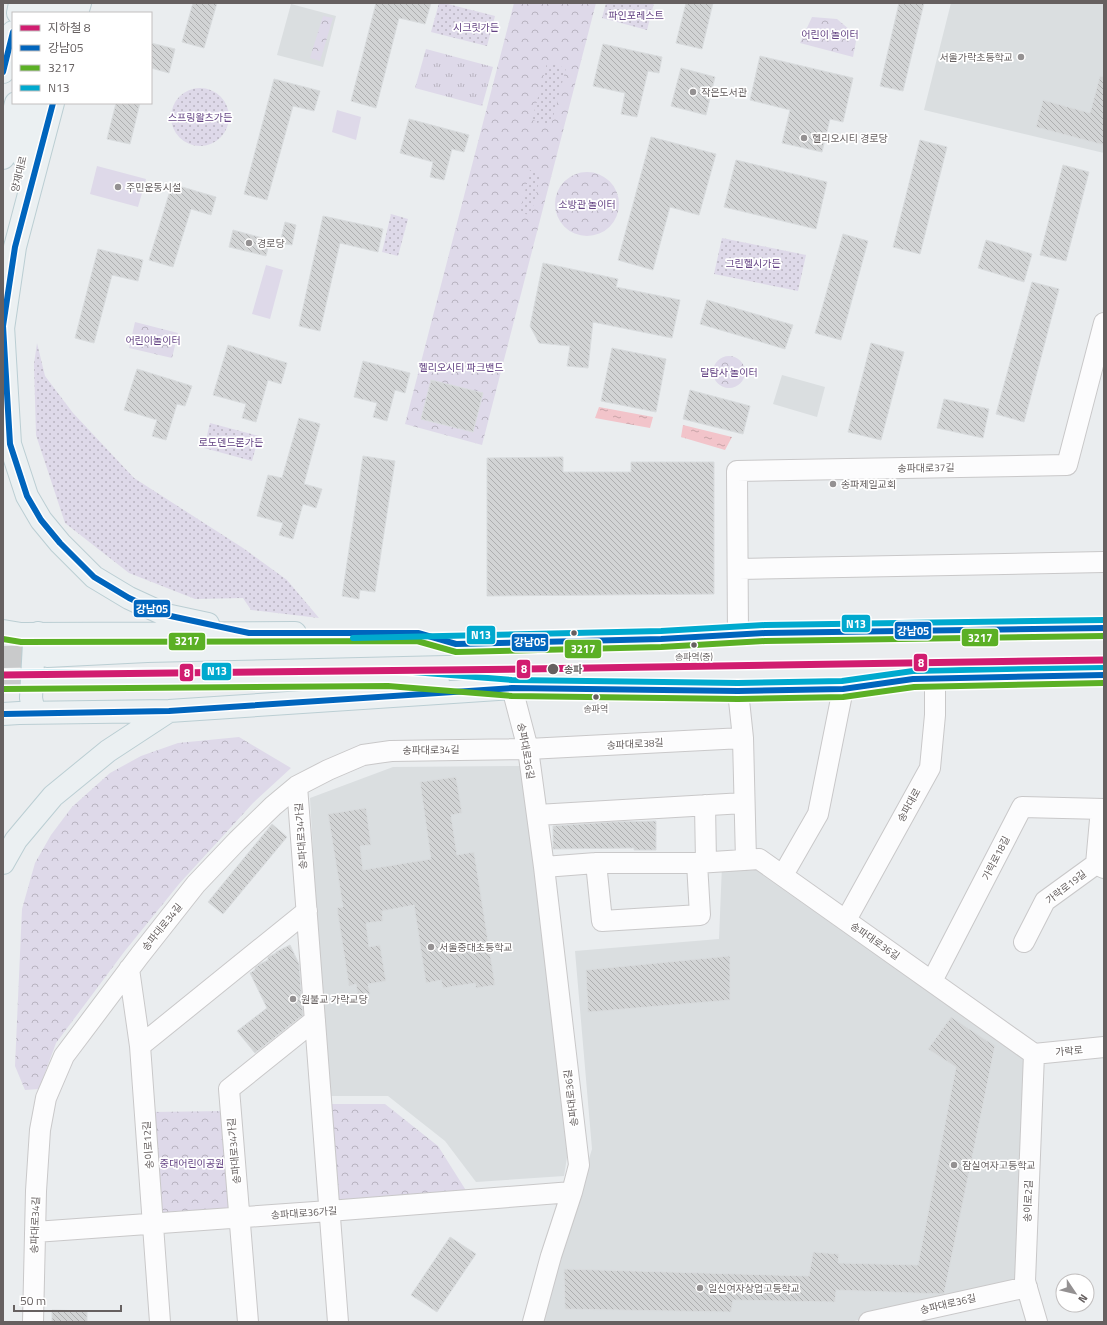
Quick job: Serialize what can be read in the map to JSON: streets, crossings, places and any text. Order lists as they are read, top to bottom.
{
  "streets": {
    "main road": ["양재대로"],
    "street": [
      "송파대로37길",
      "송파대로38길",
      "송파대로34길",
      "송파대로36길",
      "송파대로",
      "송파대로34가길",
      "가락로18길",
      "가락로19길",
      "가락로",
      "송이로12길",
      "송이로2길",
      "송파대로36가길"
    ]
  },
  "crossings": [
    ["송파대로38길", "송파대로34길"],
    ["송파대로38길", "송파대로36길"],
    ["송파대로34길", "송파대로36길"],
    ["송파대로34길", "송파대로34가길"],
    ["송파대로34길", "송이로12길"],
    ["송파대로34길", "송파대로36가길"],
    ["송파대로36길", "송파대로"],
    ["송파대로36길", "가락로18길"],
    ["송파대로36길", "가락로"],
    ["송파대로36길", "송이로2길"],
    ["송파대로36길", "송파대로36가길"],
    ["송파대로34가길", "송파대로36가길"],
    ["가락로", "송이로2길"],
    ["송이로12길", "송파대로36가길"]
  ],
  "parks": [
    "파인포레스트",
    "시크릿가든",
    "어린이 놀이터",
    "스프링왈츠가든",
    "소방관 놀이터",
    "그린헬시가든",
    "어린이놀이터",
    "헬리오시티 파크밴드",
    "달탐사 놀이터",
    "로도덴드론가든",
    "중대어린이공원"
  ],
  "places": [
    "서울가락초등학교",
    "작은도서관",
    "헬리오시티 경로당",
    "주민운동시설",
    "경로당",
    "송파제일교회",
    "송파역(중)",
    "송파",
    "송파역",
    "서울중대초등학교",
    "원불교 가락교당",
    "잠실여자고등학교",
    "일신여자상업고등학교"
  ],
  "lines": [
    "transit line 강남05",
    "transit line N13",
    "transit line 3217",
    "metro line 8"
  ],
  "legend": [
    "지하철 8",
    "강남05",
    "3217",
    "N13"
  ],
  "scale_bar": "50 m",
  "north": "bottom right"
}
